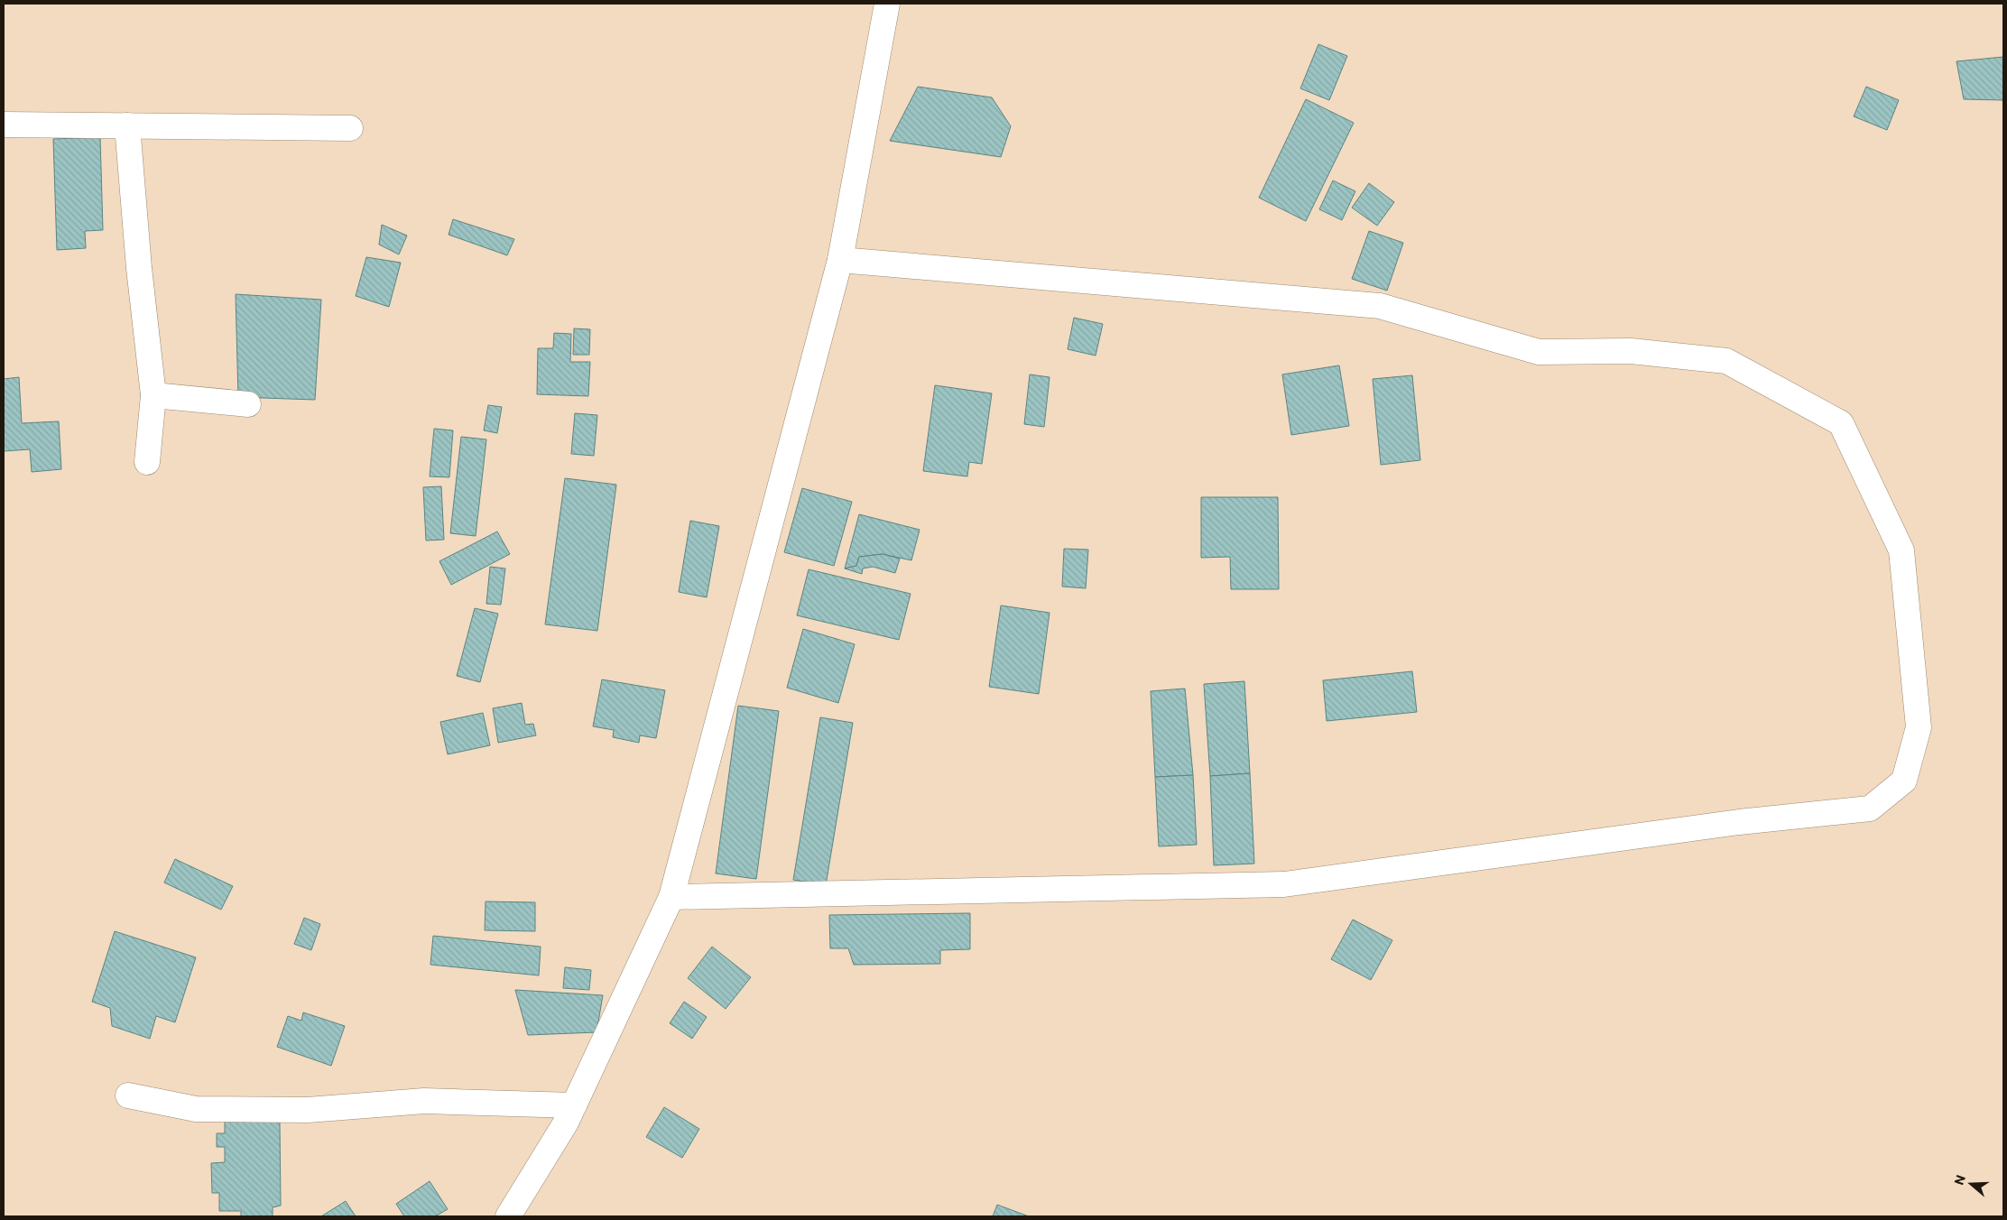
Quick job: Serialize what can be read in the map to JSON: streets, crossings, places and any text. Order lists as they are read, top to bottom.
{
  "north": "left"
}
